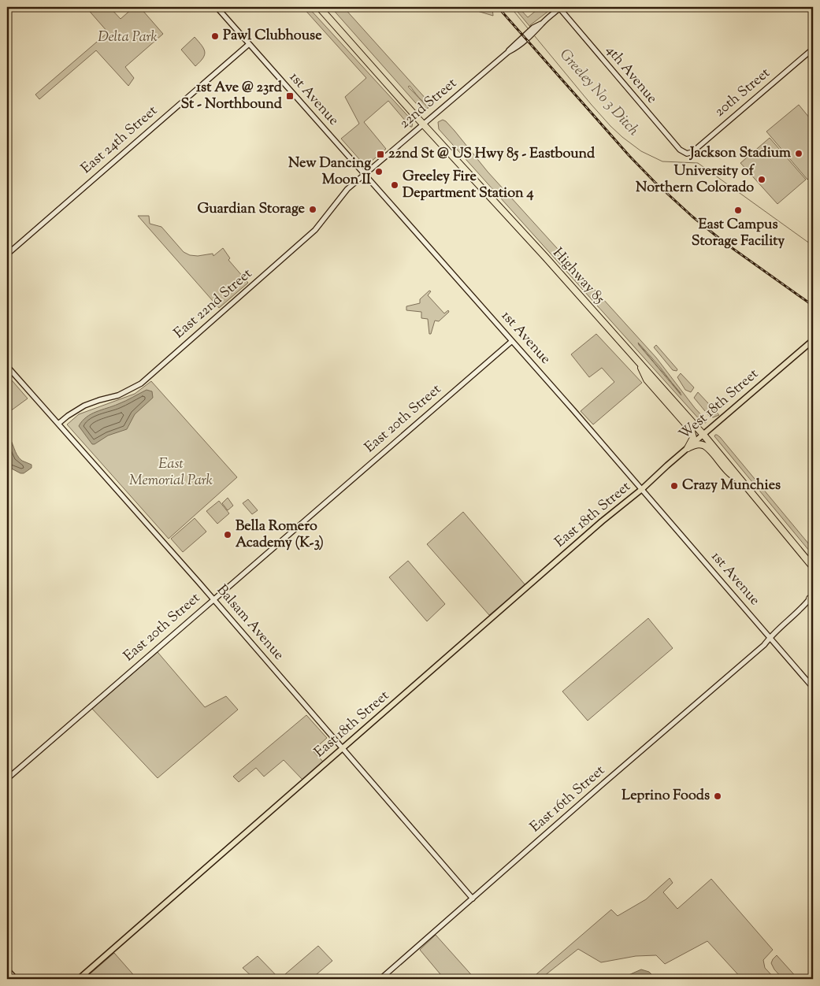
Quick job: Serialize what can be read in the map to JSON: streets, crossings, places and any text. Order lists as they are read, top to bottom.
{
  "streets": {
    "highway": ["Highway 85"],
    "main road": ["West 18th Street", "East 18th Street"],
    "street": [
      "4th Avenue",
      "20th Street",
      "1st Avenue",
      "22nd Street",
      "East 24th Street",
      "East 22nd Street",
      "East 20th Street",
      "Balsam Avenue",
      "East 16th Street"
    ]
  },
  "crossings": [
    ["4th Avenue", "20th Street"],
    ["4th Avenue", "22nd Street"],
    ["1st Avenue", "22nd Street"],
    ["1st Avenue", "East 24th Street"],
    ["1st Avenue", "East 22nd Street"],
    ["1st Avenue", "West 18th Street"],
    ["1st Avenue", "East 20th Street"],
    ["1st Avenue", "East 18th Street"],
    ["1st Avenue", "East 16th Street"],
    ["22nd Street", "Highway 85"],
    ["22nd Street", "East 22nd Street"],
    ["Highway 85", "West 18th Street"],
    ["East 22nd Street", "Balsam Avenue"],
    ["West 18th Street", "East 18th Street"],
    ["East 20th Street", "Balsam Avenue"],
    ["East 18th Street", "Balsam Avenue"],
    ["Balsam Avenue", "East 16th Street"]
  ],
  "water": ["Greeley No 3 Ditch"],
  "parks": ["Delta Park", "East Memorial Park"],
  "places": {
    "other": [
      "Pawl Clubhouse",
      "Jackson Stadium",
      "New Dancing Moon II",
      "University of Northern Colorado",
      "Greeley Fire Department Station 4",
      "Guardian Storage",
      "East Campus Storage Facility",
      "Crazy Munchies",
      "Bella Romero Academy (K-3)",
      "Leprino Foods"
    ],
    "transit": ["1st Ave @ 23rd St - Northbound", "22nd St @ US Hwy 85 - Eastbound"]
  }
}
